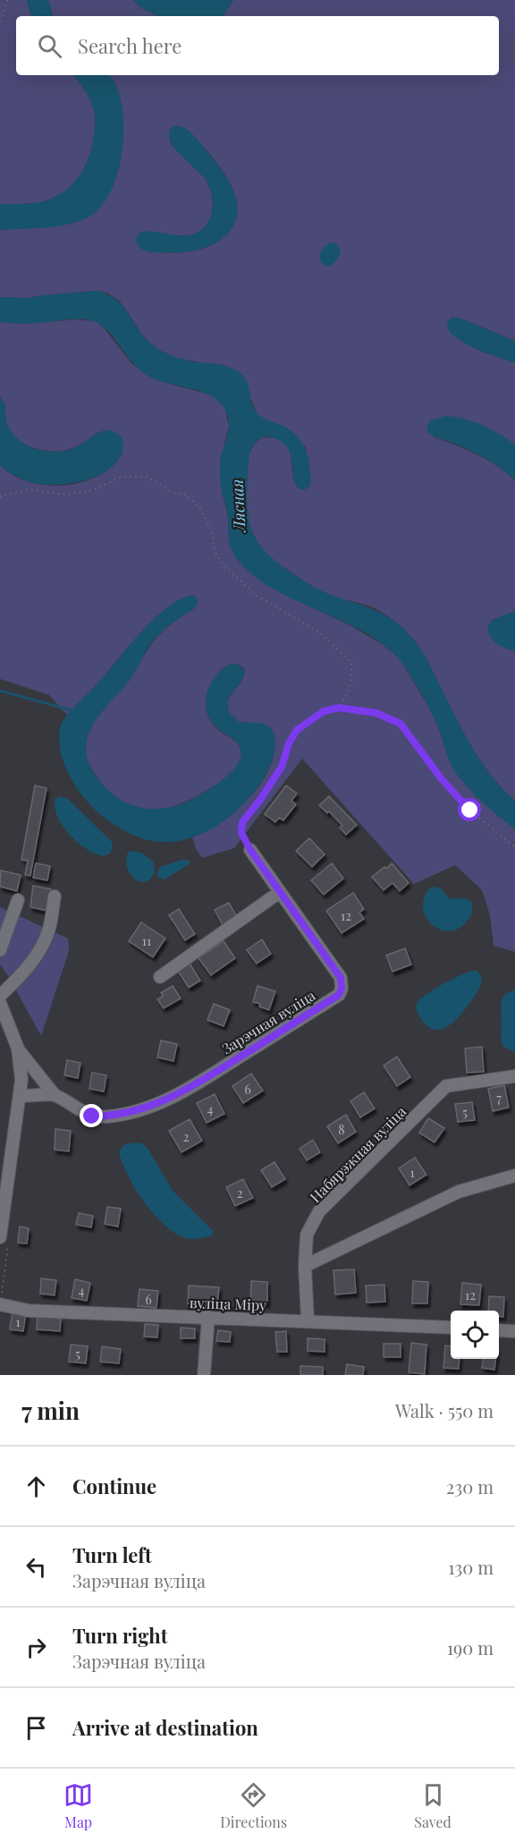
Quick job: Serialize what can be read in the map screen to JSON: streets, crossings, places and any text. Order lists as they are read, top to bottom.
{
  "streets": {
    "street": ["Зарэчная вуліца", "Набярэжная вуліца", "вуліца Міру"]
  },
  "crossings": [
    ["Набярэжная вуліца", "вуліца Міру"]
  ],
  "water": ["Лясная"],
  "house_numbers": [
    "12",
    "11",
    "6",
    "7",
    "4",
    "5",
    "8",
    "2",
    "1",
    "2",
    "4",
    "12",
    "6",
    "1",
    "5"
  ],
  "page": {
    "search": "Search here",
    "heading": ["7 min", "Walk · 550 m"],
    "list": [
      ["Continue", "230 m"],
      ["Turn left", "Зарэчная вуліца", "130 m"],
      ["Turn right", "Зарэчная вуліца", "190 m"],
      "Arrive at destination"
    ],
    "nav": ["Map", "Directions", "Saved"]
  }
}
